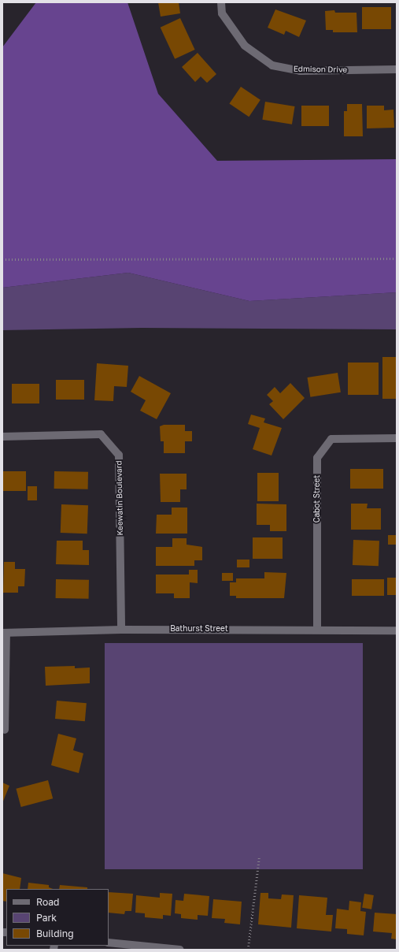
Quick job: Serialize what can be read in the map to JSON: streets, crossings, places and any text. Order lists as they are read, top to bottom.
{
  "streets": {
    "street": [
      "Edmison Drive",
      "Keewatin Boulevard",
      "Cabot Street",
      "Bathurst Street"
    ]
  },
  "crossings": [
    ["Keewatin Boulevard", "Bathurst Street"],
    ["Cabot Street", "Bathurst Street"]
  ],
  "legend": ["Road", "Park", "Building"]
}
